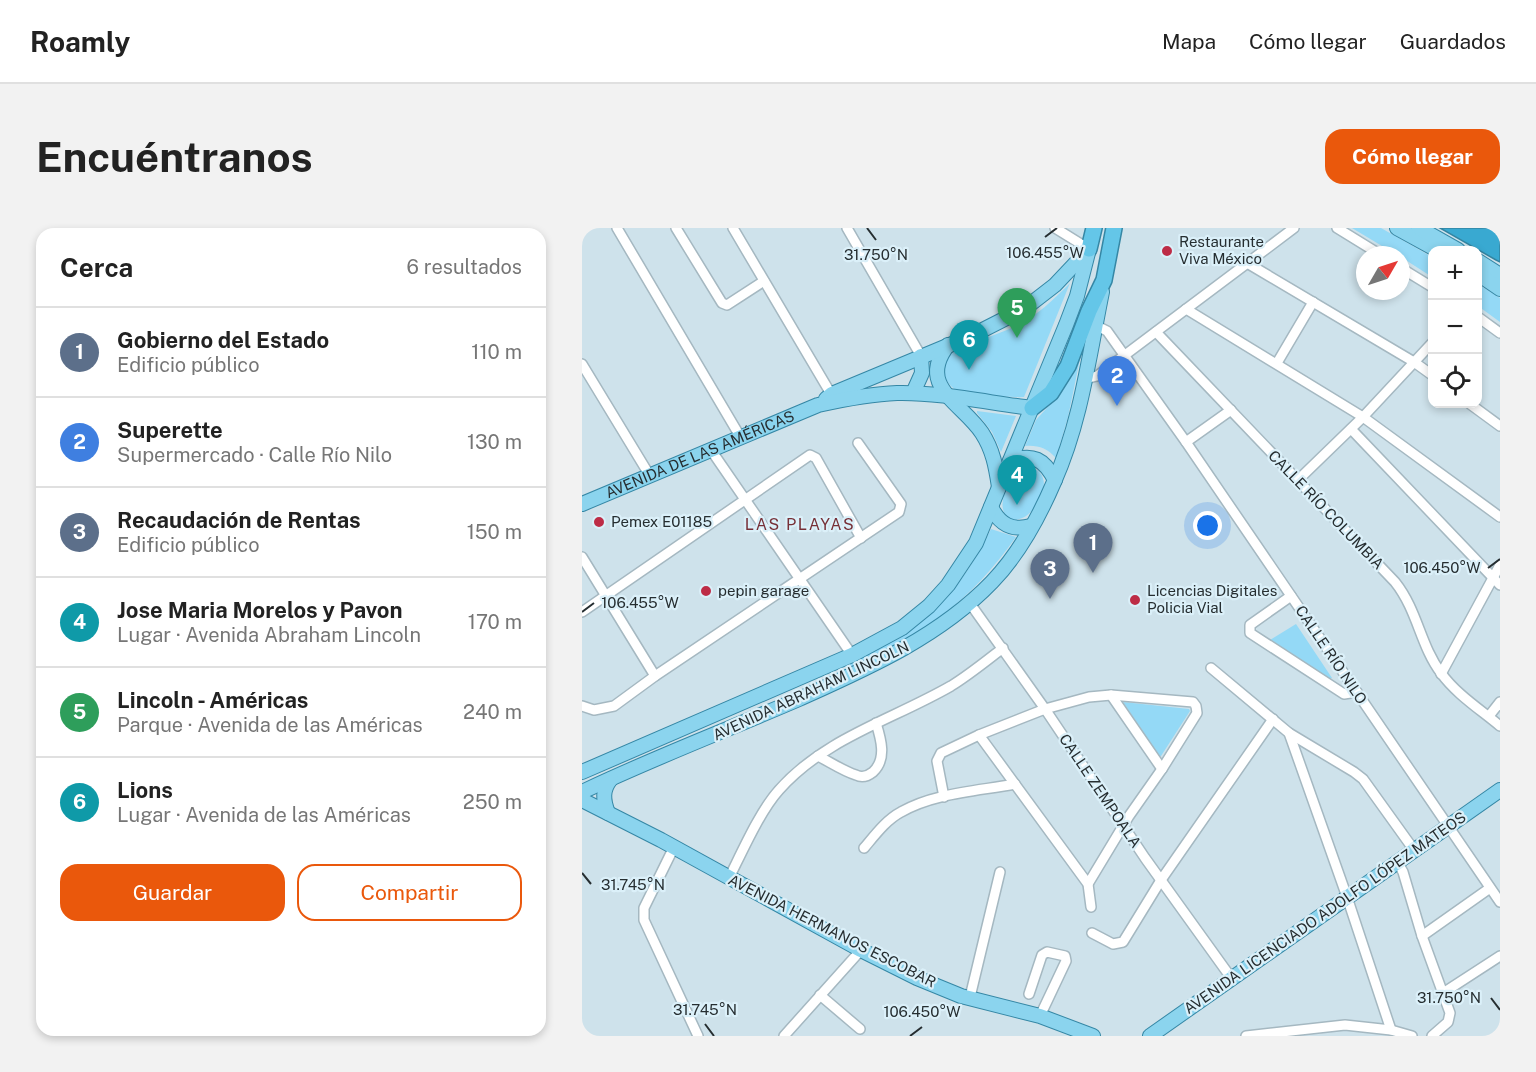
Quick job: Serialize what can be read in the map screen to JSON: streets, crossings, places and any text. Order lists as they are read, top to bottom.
{
  "streets": {
    "highway": ["AVENIDA DE LAS AMÉRICAS"],
    "main road": ["AVENIDA ABRAHAM LINCOLN", "AVENIDA LICENCIADO ADOLFO LÓPEZ MATEOS", "AVENIDA HERMANOS ESCOBAR"],
    "street": ["CALLE RÍO COLUMBIA", "CALLE RÍO NILO", "CALLE ZEMPOALA"]
  },
  "crossings": [
    ["AVENIDA DE LAS AMÉRICAS", "AVENIDA ABRAHAM LINCOLN"],
    ["CALLE RÍO NILO", "AVENIDA ABRAHAM LINCOLN"],
    ["CALLE RÍO NILO", "AVENIDA LICENCIADO ADOLFO LÓPEZ MATEOS"],
    ["AVENIDA ABRAHAM LINCOLN", "CALLE ZEMPOALA"],
    ["CALLE ZEMPOALA", "AVENIDA LICENCIADO ADOLFO LÓPEZ MATEOS"]
  ],
  "districts": ["LAS PLAYAS"],
  "places": [
    "Restaurante Viva México",
    "Pemex E01185",
    "pepin garage",
    "Licencias Digitales Policia Vial"
  ],
  "north": "top right",
  "page": {
    "header": "Roamly",
    "nav": ["Mapa", "Cómo llegar", "Guardados"],
    "buttons": [
      "Cómo llegar",
      ["Guardar", "Compartir"]
    ],
    "title": "Encuéntranos",
    "heading": ["Cerca", "6 resultados"],
    "map_buttons": ["+", "−"],
    "pins": [
      "5",
      "6",
      "2",
      "4",
      "1",
      "3"
    ],
    "list": [
      {
        "mark": "1",
        "name": "Gobierno del Estado",
        "note": "Edificio público",
        "value": "110 m"
      },
      {
        "mark": "2",
        "name": "Superette",
        "note": "Supermercado · Calle Río Nilo",
        "value": "130 m"
      },
      {
        "mark": "3",
        "name": "Recaudación de Rentas",
        "note": "Edificio público",
        "value": "150 m"
      },
      {
        "mark": "4",
        "name": "Jose Maria Morelos y Pavon",
        "note": "Lugar · Avenida Abraham Lincoln",
        "value": "170 m"
      },
      {
        "mark": "5",
        "name": "Lincoln - Américas",
        "note": "Parque · Avenida de las Américas",
        "value": "240 m"
      },
      {
        "mark": "6",
        "name": "Lions",
        "note": "Lugar · Avenida de las Américas",
        "value": "250 m"
      }
    ]
  },
  "coordinates": [
    "106.455°W",
    "31.750°N",
    "106.450°W",
    "31.745°N"
  ]
}
